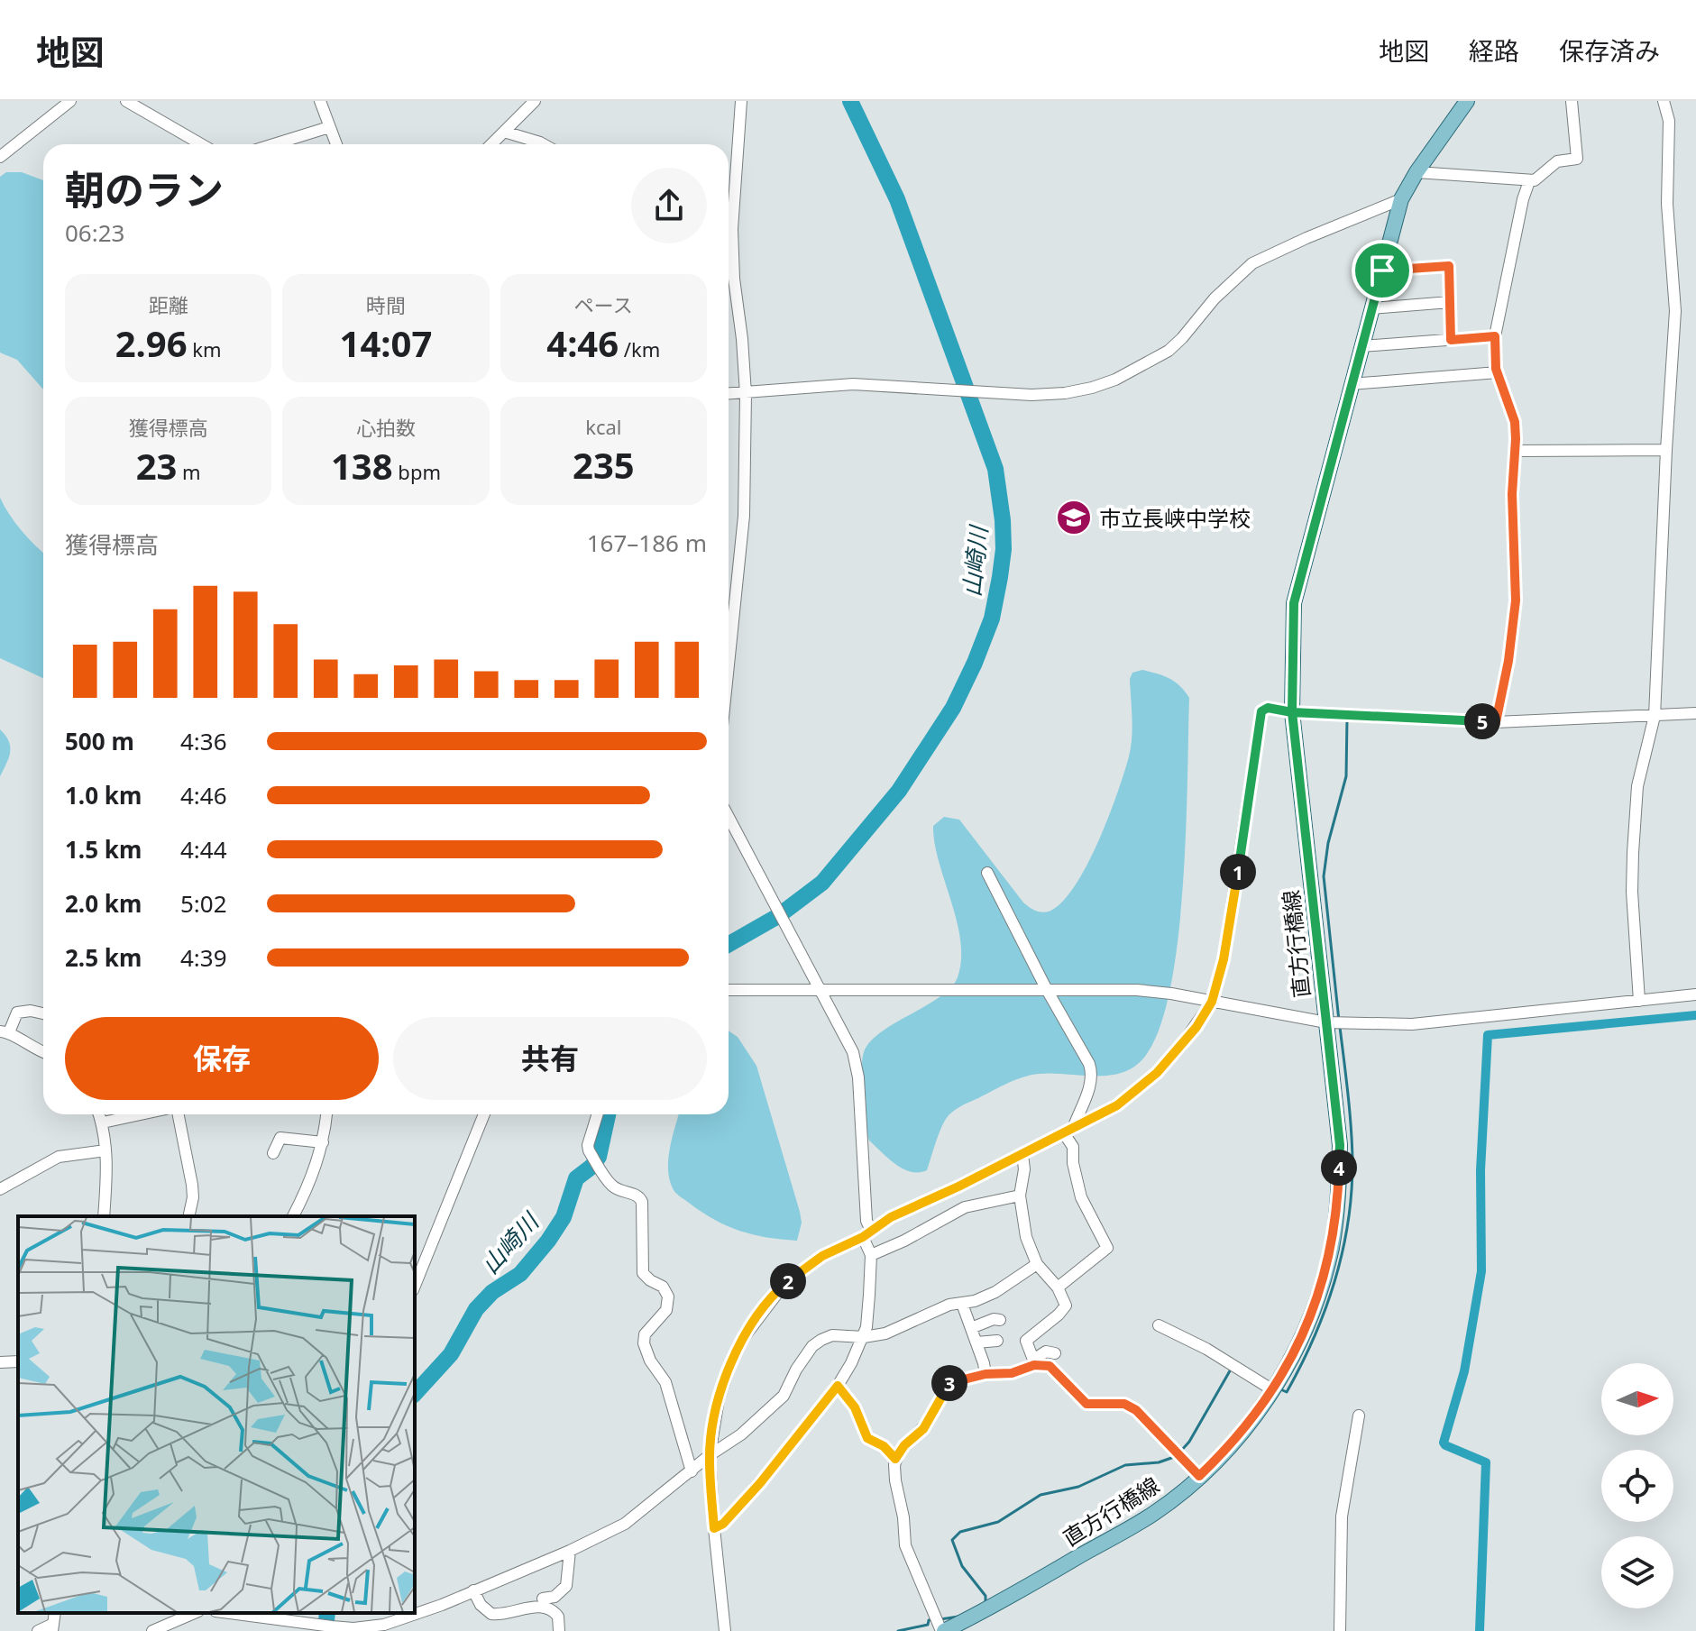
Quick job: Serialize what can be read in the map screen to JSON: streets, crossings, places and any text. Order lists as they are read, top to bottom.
{
  "streets": {
    "main road": ["直方行橋線"]
  },
  "water": ["山崎川"],
  "places": {
    "school or university": ["市立長峡中学校"]
  },
  "north": "right",
  "page": {
    "header": "地図",
    "nav": ["地図", "経路", "保存済み"],
    "heading": ["朝のラン", "06:23"],
    "stats": [
      ["距離", "2.96 km"],
      ["時間", "14:07"],
      ["ペース", "4:46 /km"],
      ["獲得標高", "23 m"],
      ["心拍数", "138 bpm"],
      ["kcal", "235"]
    ],
    "chart": ["獲得標高", "167–186 m"],
    "pins": [
      "5",
      "1",
      "4",
      "2",
      "3"
    ],
    "list": [
      {
        "name": "500 m",
        "note": "4:36"
      },
      {
        "name": "1.0 km",
        "note": "4:46"
      },
      {
        "name": "1.5 km",
        "note": "4:44"
      },
      {
        "name": "2.0 km",
        "note": "5:02"
      },
      {
        "name": "2.5 km",
        "note": "4:39"
      }
    ],
    "buttons": ["保存", "共有"]
  }
}
